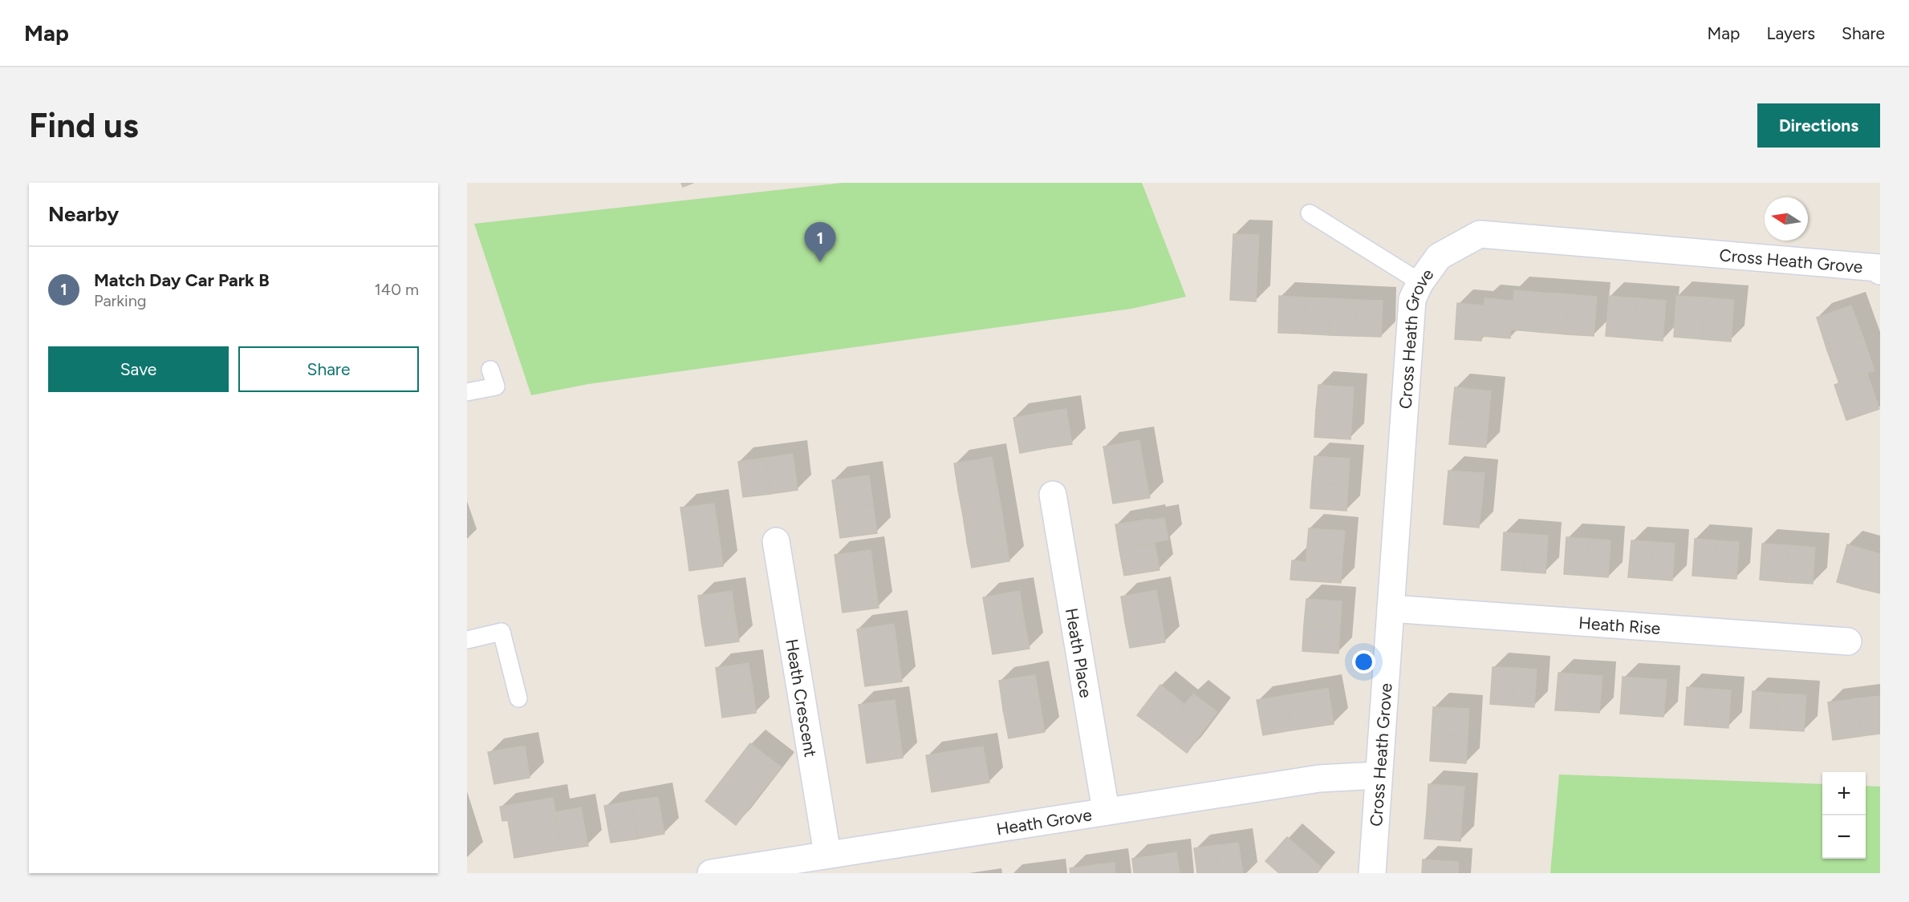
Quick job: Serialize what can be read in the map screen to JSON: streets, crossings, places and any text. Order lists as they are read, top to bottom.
{
  "streets": {
    "street": [
      "Cross Heath Grove",
      "Heath Rise",
      "Heath Place",
      "Heath Crescent",
      "Heath Grove"
    ]
  },
  "crossings": [
    ["Cross Heath Grove", "Heath Rise"],
    ["Cross Heath Grove", "Heath Grove"],
    ["Heath Place", "Heath Grove"],
    ["Heath Crescent", "Heath Grove"]
  ],
  "north": "left",
  "page": {
    "header": "Map",
    "nav": ["Map", "Layers", "Share"],
    "buttons": [
      "Directions",
      ["Save", "Share"]
    ],
    "title": "Find us",
    "heading": "Nearby",
    "pins": "1",
    "list": [
      {
        "mark": "1",
        "name": "Match Day Car Park B",
        "note": "Parking",
        "value": "140 m"
      }
    ],
    "map_buttons": ["+", "−"]
  }
}
